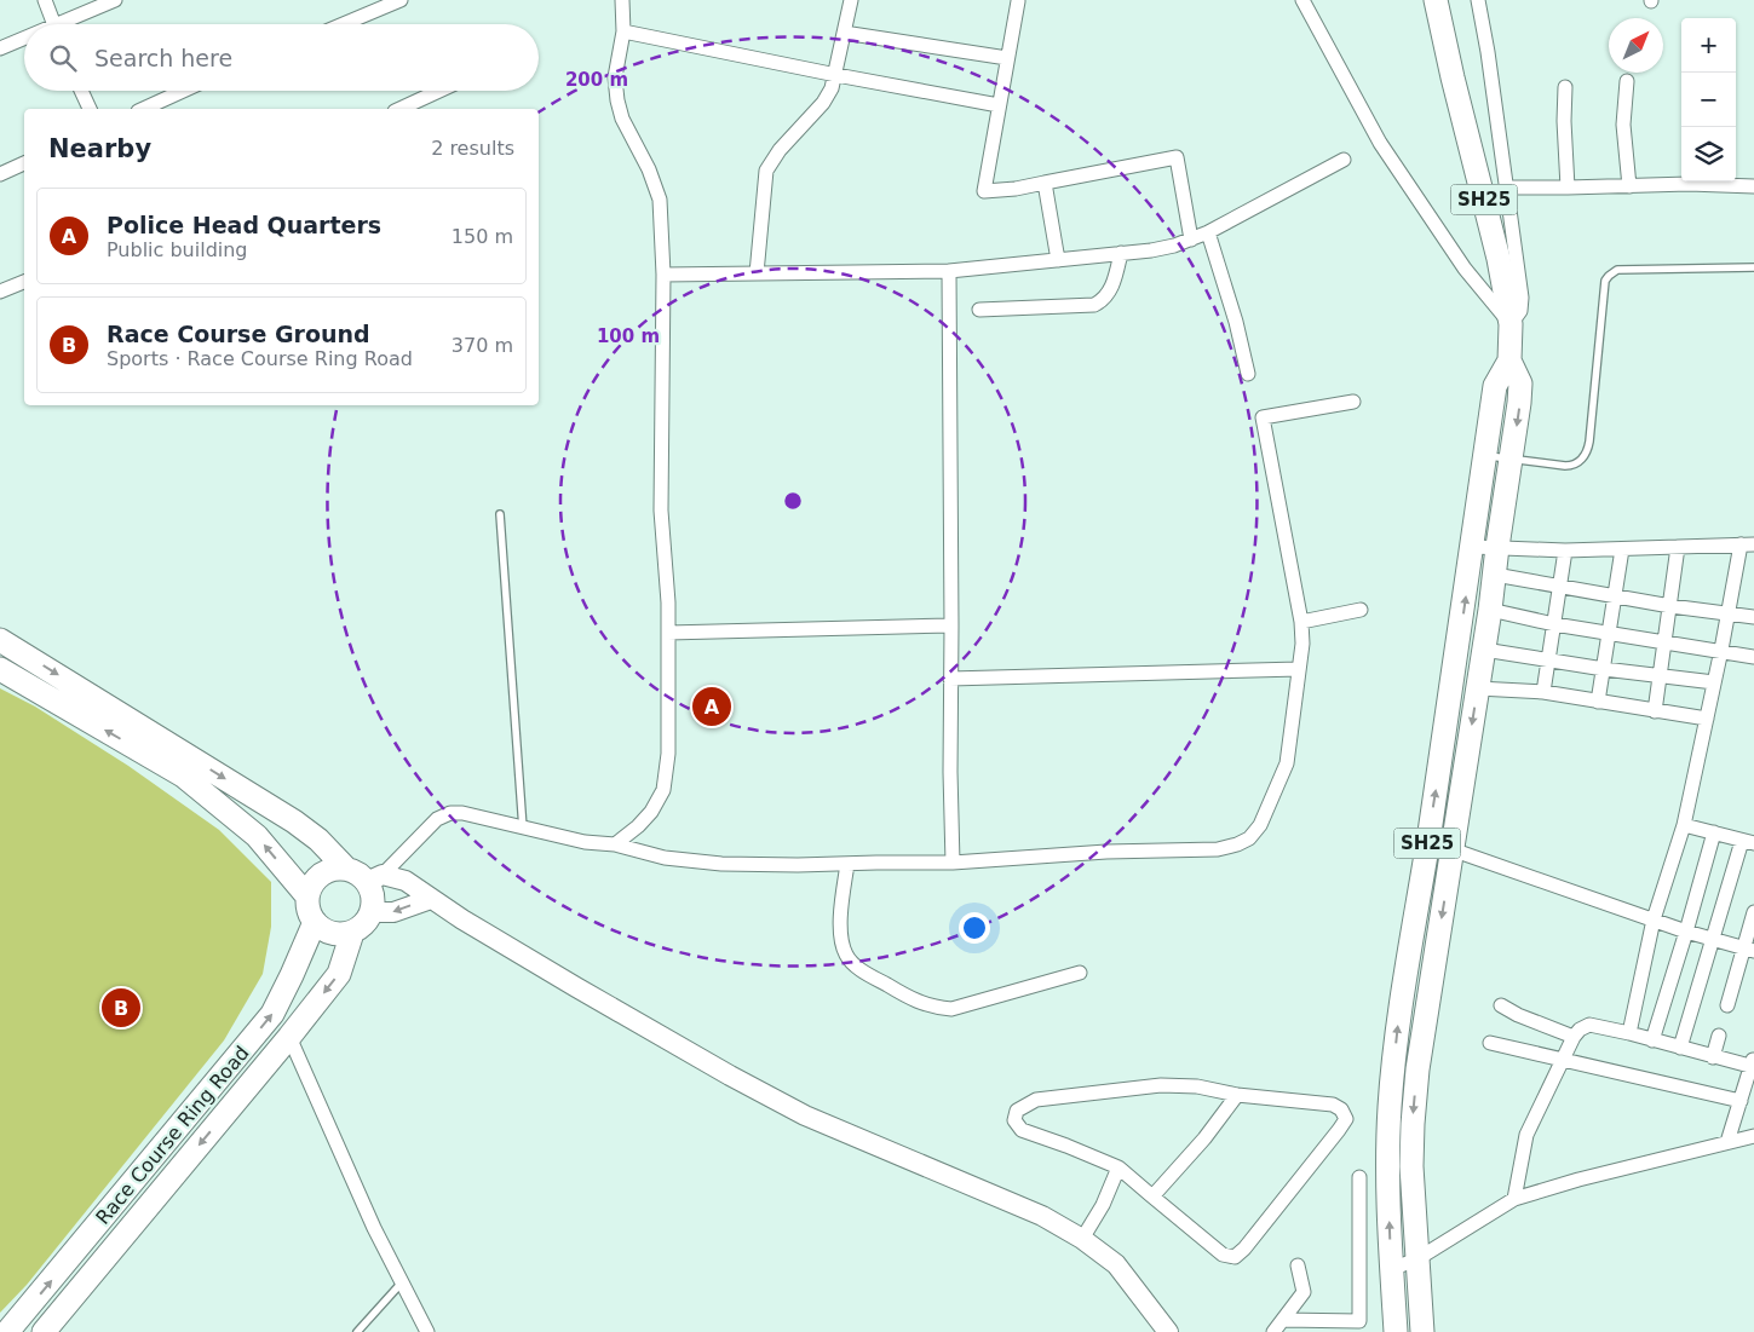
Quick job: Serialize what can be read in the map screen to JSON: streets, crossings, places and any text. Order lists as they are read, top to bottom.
{
  "streets": {
    "main road": ["SH25", "Race Course Ring Road"]
  },
  "north": "top right",
  "page": {
    "map_buttons": ["+", "−"],
    "search": "Search here",
    "heading": ["Nearby", "2 results"],
    "list": [
      {
        "mark": "A",
        "name": "Police Head Quarters",
        "note": "Public building",
        "value": "150 m"
      },
      {
        "mark": "B",
        "name": "Race Course Ground",
        "note": "Sports · Race Course Ring Road",
        "value": "370 m"
      }
    ],
    "pins": ["A", "B"]
  },
  "rings": ["200 m", "100 m"]
}
